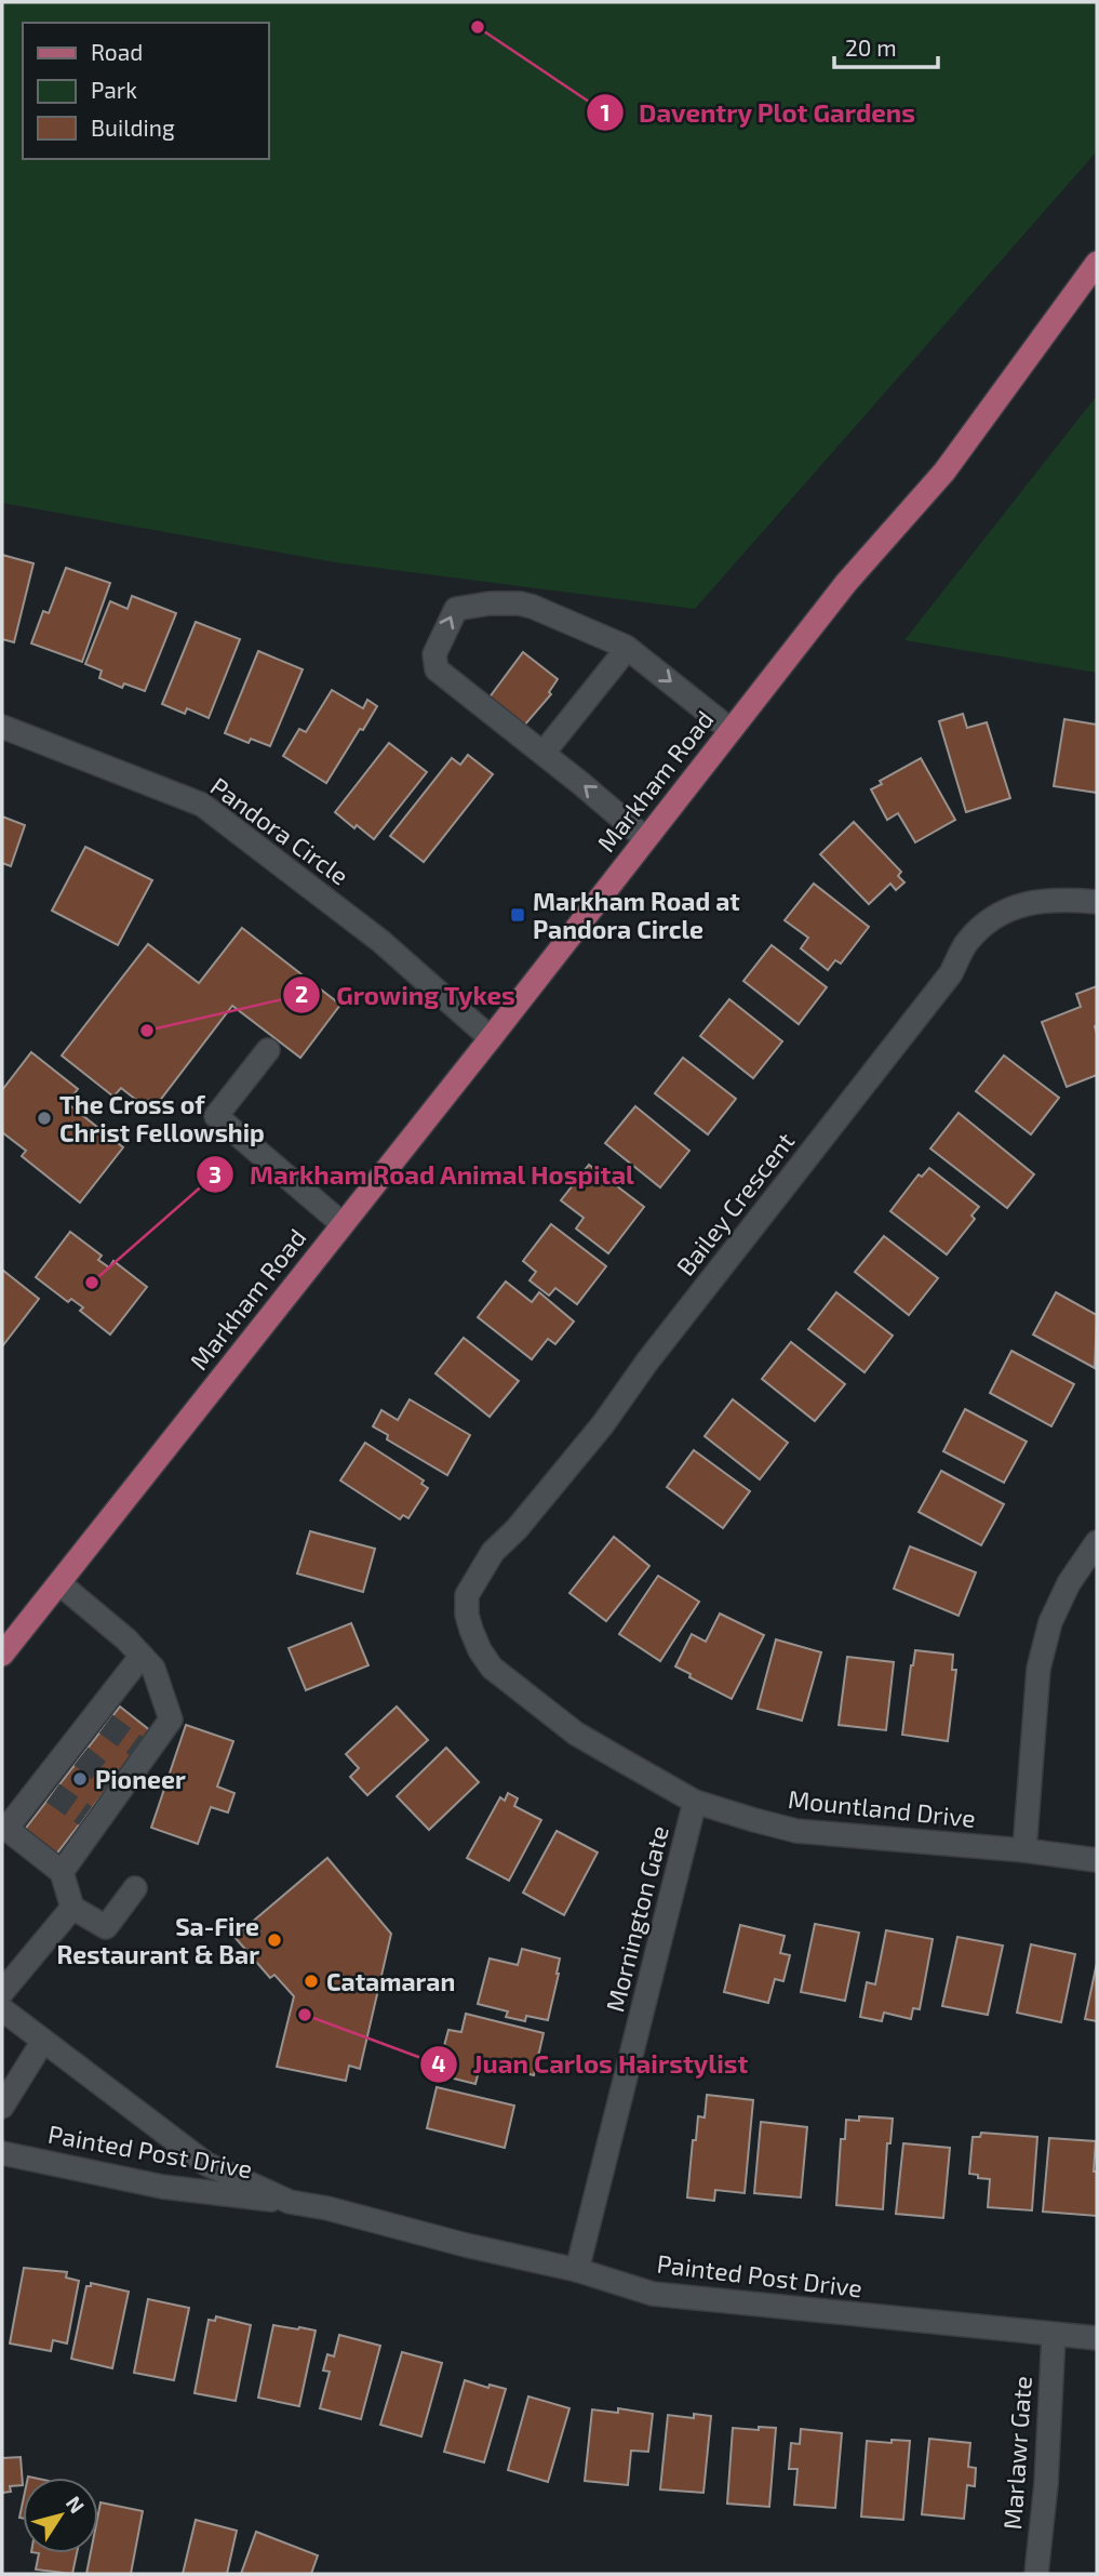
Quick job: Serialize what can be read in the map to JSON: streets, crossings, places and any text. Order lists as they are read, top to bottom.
{
  "streets": {
    "main road": ["Markham Road"],
    "street": [
      "Pandora Circle",
      "Bailey Crescent",
      "Mountland Drive",
      "Mornington Gate",
      "Painted Post Drive",
      "Marlawr Gate"
    ]
  },
  "crossings": [
    ["Markham Road", "Pandora Circle"],
    ["Bailey Crescent", "Mountland Drive"],
    ["Mountland Drive", "Mornington Gate"],
    ["Mornington Gate", "Painted Post Drive"],
    ["Painted Post Drive", "Marlawr Gate"]
  ],
  "places": {
    "other": [
      "Daventry Plot Gardens",
      "Growing Tykes",
      "The Cross of Christ Fellowship",
      "Markham Road Animal Hospital",
      "Pioneer",
      "Sa-Fire Restaurant & Bar",
      "Catamaran",
      "Juan Carlos Hairstylist"
    ],
    "transit": ["Markham Road at Pandora Circle"]
  },
  "legend": ["Road", "Park", "Building"],
  "scale_bar": "20 m",
  "north": "top right"
}
